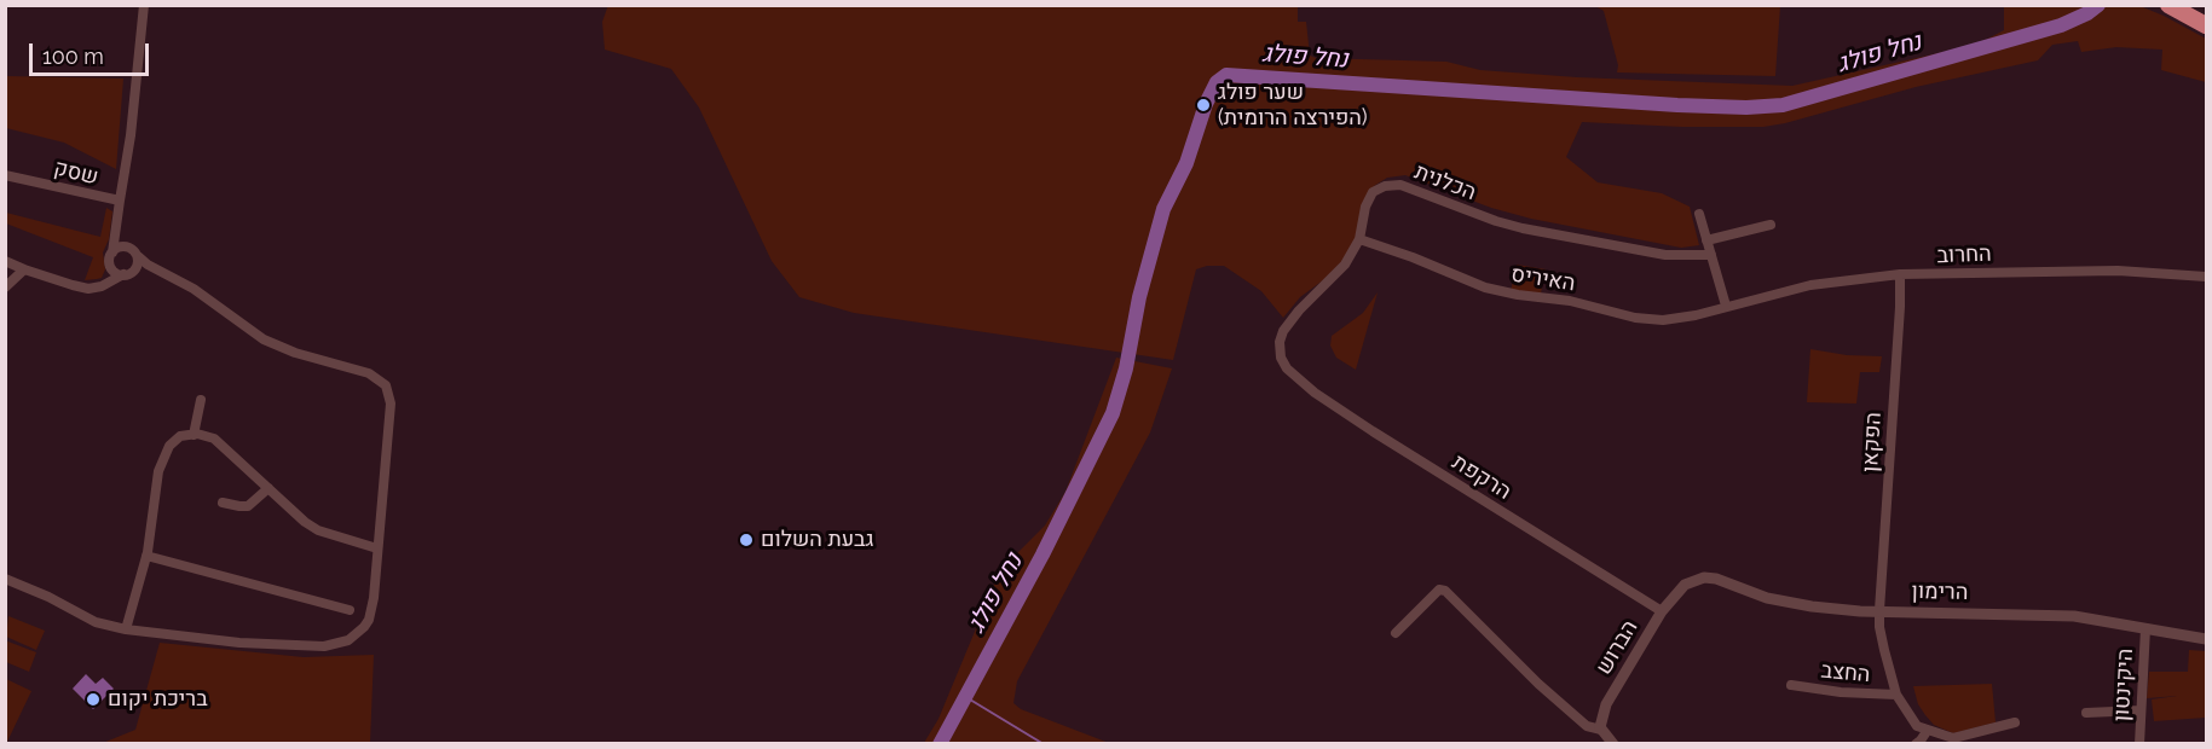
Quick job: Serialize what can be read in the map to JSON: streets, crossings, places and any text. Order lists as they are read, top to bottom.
{
  "streets": {
    "street": [
      "שסק",
      "הכלנית",
      "החרוב",
      "האיריס",
      "הפקאן",
      "הרקפת",
      "הרימון",
      "הברוש",
      "החצב",
      "היקינטון"
    ]
  },
  "crossings": [
    ["הכלנית", "האיריס"],
    ["הכלנית", "הרקפת"],
    ["החרוב", "האיריס"],
    ["החרוב", "הפקאן"],
    ["הפקאן", "הרימון"],
    ["הפקאן", "החצב"],
    ["הרקפת", "הברוש"],
    ["הרימון", "הברוש"],
    ["הרימון", "היקינטון"]
  ],
  "water": ["נחל פולג"],
  "places": ["שער פולג (הפירצה הרומית)", "גבעת השלום", "בריכת יקום"],
  "scale_bar": "100 m"
}
